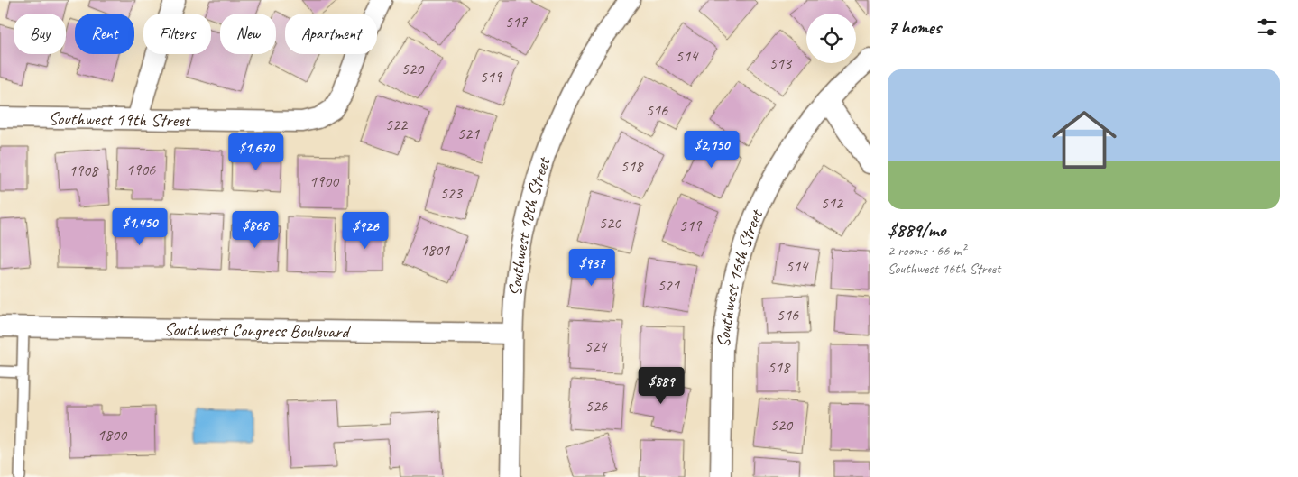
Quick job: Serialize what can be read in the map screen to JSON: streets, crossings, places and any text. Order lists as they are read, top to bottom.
{
  "streets": {
    "street": [
      "Southwest 19th Street",
      "Southwest 18th Street",
      "Southwest 16th Street",
      "Southwest Congress Boulevard"
    ]
  },
  "crossings": [
    ["Southwest 18th Street", "Southwest Congress Boulevard"]
  ],
  "house_numbers": [
    "517",
    "514",
    "513",
    "520",
    "519",
    "516",
    "522",
    "521",
    "518",
    "1906",
    "1908",
    "1900",
    "523",
    "512",
    "520",
    "519",
    "1801",
    "514",
    "521",
    "516",
    "524",
    "518",
    "526",
    "520",
    "1800"
  ],
  "page": {
    "heading": "7 homes",
    "chip": [
      "Buy",
      "Rent",
      "Filters",
      "New",
      "Apartment"
    ],
    "list": [
      {
        "name": "$889/mo",
        "note": "2 rooms · 66 m² · Southwest 16th Street"
      }
    ],
    "price": [
      "$2,150",
      "$1,670",
      "$1,450",
      "$868",
      "$926",
      "$937",
      "$889"
    ]
  }
}
